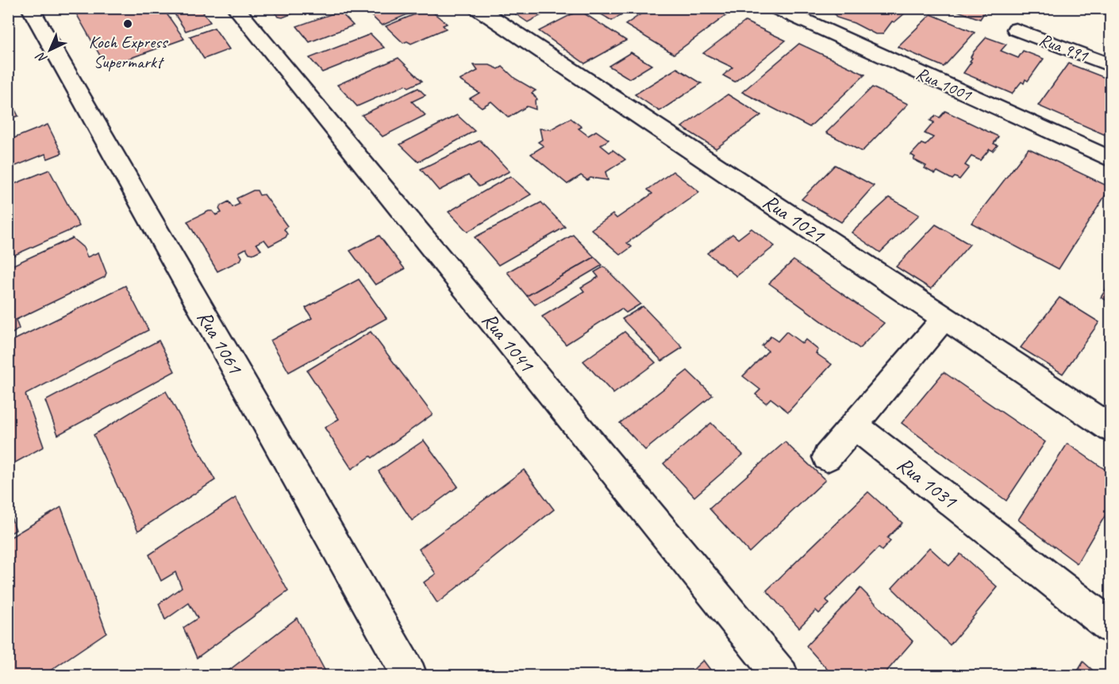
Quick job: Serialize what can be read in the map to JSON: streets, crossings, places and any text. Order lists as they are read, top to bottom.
{
  "streets": {
    "street": [
      "Rua 991",
      "Rua 1001",
      "Rua 1021",
      "Rua 1061",
      "Rua 1041",
      "Rua 1031"
    ]
  },
  "places": ["Koch Express Supermarkt"],
  "north": "bottom left"
}
